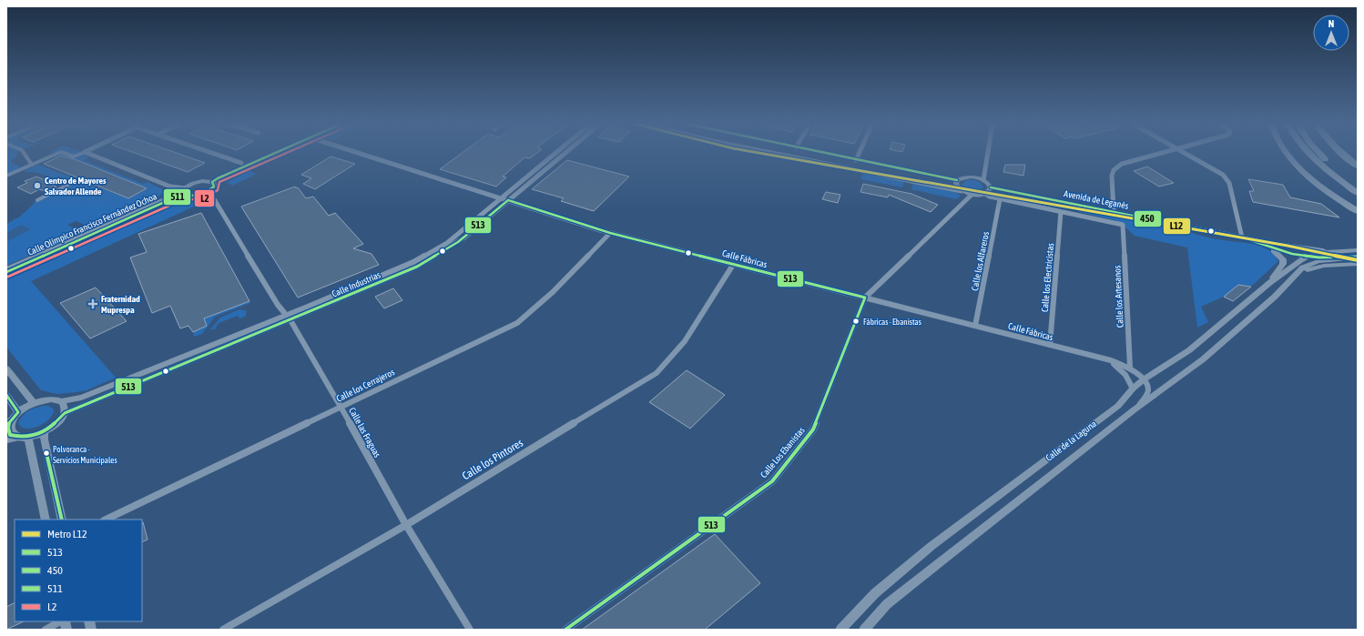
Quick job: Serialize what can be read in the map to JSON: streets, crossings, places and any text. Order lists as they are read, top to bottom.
{
  "streets": {
    "street": [
      "Avenida de Leganés",
      "Calle Olímpico Francisco Fernández Ochoa",
      "Calle Fábricas",
      "Calle los Alfareros",
      "Calle los Electricistas",
      "Calle Industrias",
      "Calle los Artesanos",
      "Calle los Cerrajeros",
      "Calle las Fraguas",
      "Calle de la Laguna",
      "Calle Los Ebanistas",
      "Calle los Pintores"
    ]
  },
  "crossings": [
    ["Avenida de Leganés", "Calle los Alfareros"],
    ["Avenida de Leganés", "Calle los Electricistas"],
    ["Avenida de Leganés", "Calle los Artesanos"],
    ["Avenida de Leganés", "Calle de la Laguna"],
    ["Calle Fábricas", "Calle los Alfareros"],
    ["Calle Fábricas", "Calle los Electricistas"],
    ["Calle Fábricas", "Calle Industrias"],
    ["Calle Fábricas", "Calle los Artesanos"],
    ["Calle Fábricas", "Calle los Cerrajeros"],
    ["Calle Fábricas", "Calle de la Laguna"],
    ["Calle Fábricas", "Calle Los Ebanistas"],
    ["Calle Fábricas", "Calle los Pintores"],
    ["Calle Industrias", "Calle las Fraguas"],
    ["Calle los Cerrajeros", "Calle las Fraguas"],
    ["Calle las Fraguas", "Calle los Pintores"]
  ],
  "places": {
    "other": ["Centro de Mayores Salvador Allende", "Fábricas - Ebanistas", "Polvoranca - Servicios Municipales"],
    "health": ["Fraternidad Muprespa"]
  },
  "lines": [
    "metro line L12",
    "transit line 450",
    "transit line 511",
    "transit line L2",
    "transit line 513"
  ],
  "legend": [
    "Metro L12",
    "513",
    "450",
    "511",
    "L2"
  ],
  "north": "top"
}
